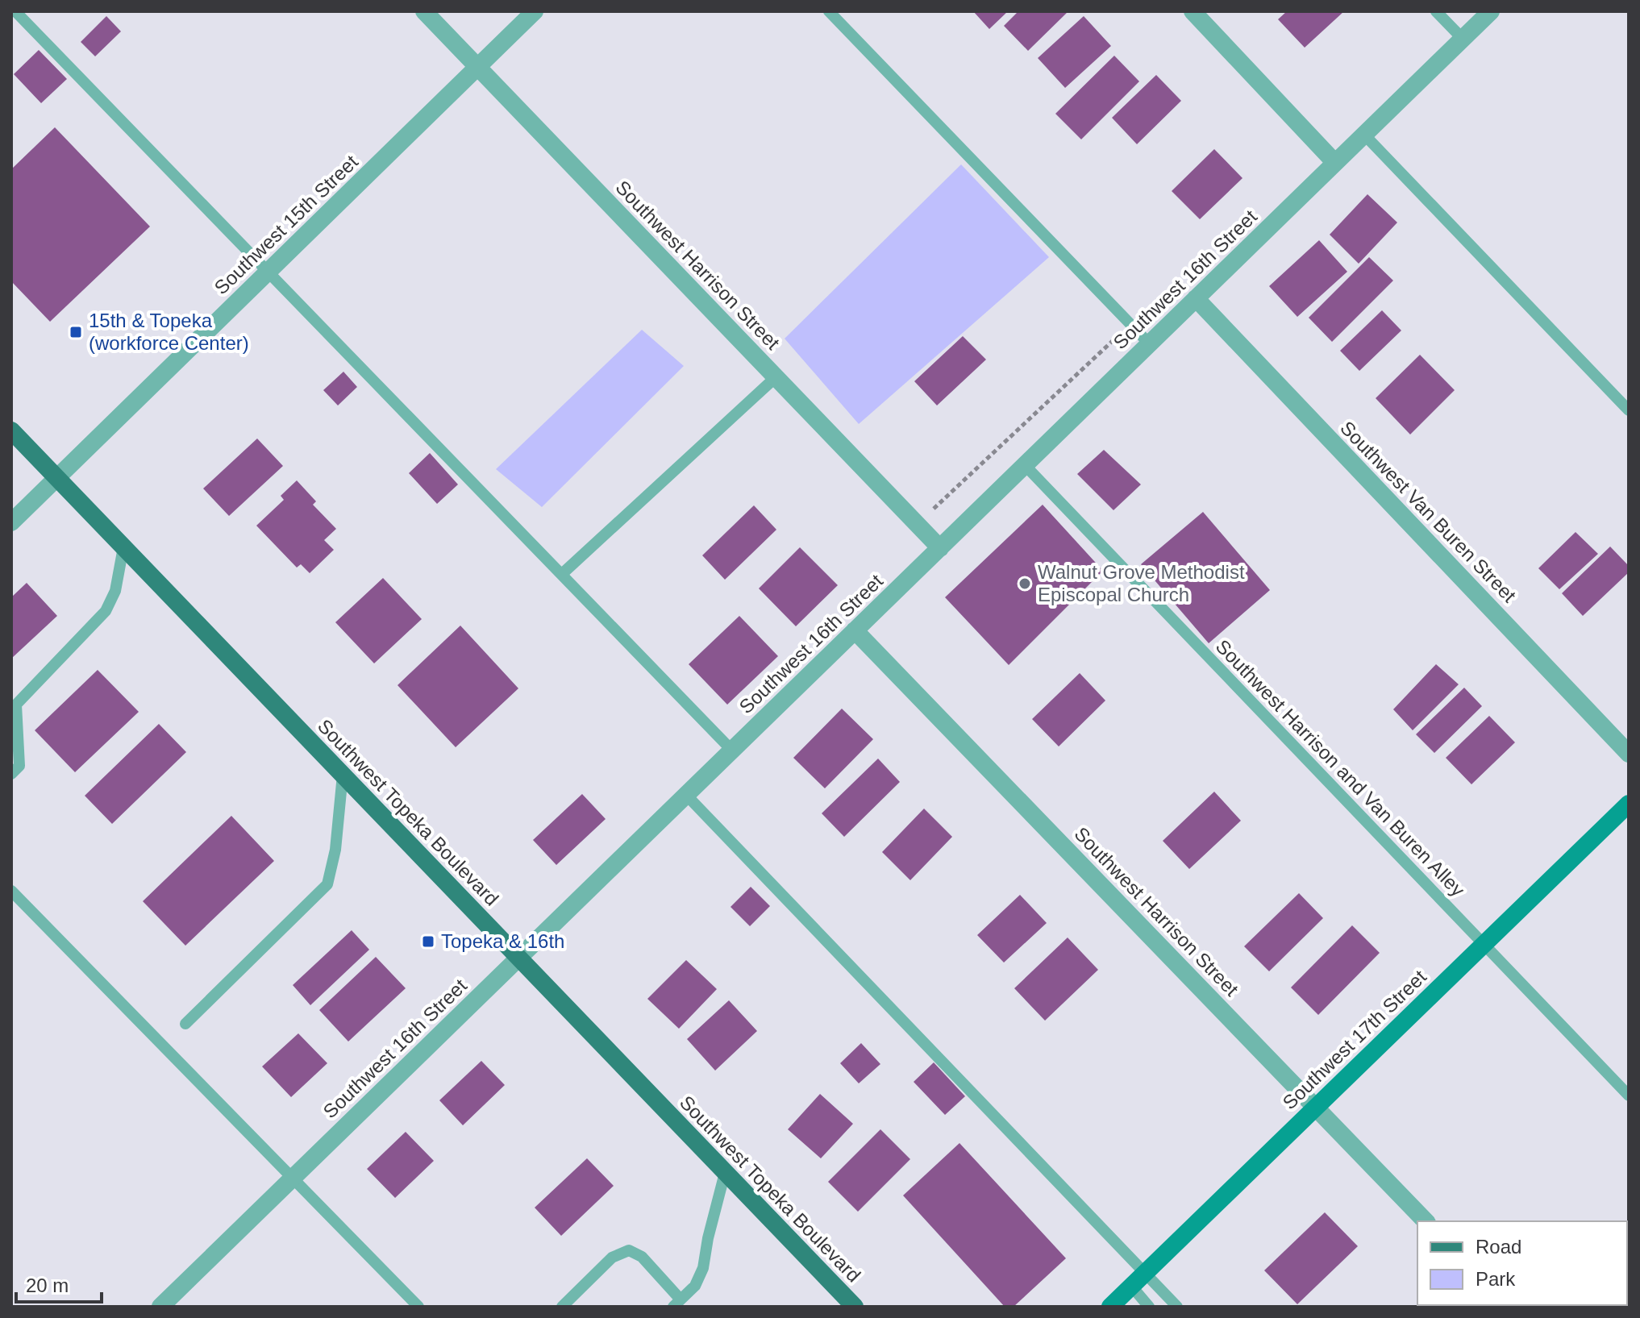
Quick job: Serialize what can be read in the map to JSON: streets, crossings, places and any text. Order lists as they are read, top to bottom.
{
  "streets": {
    "main road": ["Southwest Topeka Boulevard", "Southwest 17th Street"],
    "street": [
      "Southwest 15th Street",
      "Southwest Harrison Street",
      "Southwest 16th Street",
      "Southwest Van Buren Street"
    ],
    "lane": ["Southwest Harrison and Van Buren Alley"]
  },
  "crossings": [
    ["Southwest 15th Street", "Southwest Harrison Street"],
    ["Southwest 15th Street", "Southwest Topeka Boulevard"],
    ["Southwest Harrison Street", "Southwest 16th Street"],
    ["Southwest Harrison Street", "Southwest 17th Street"],
    ["Southwest 16th Street", "Southwest Van Buren Street"],
    ["Southwest 16th Street", "Southwest Harrison and Van Buren Alley"],
    ["Southwest 16th Street", "Southwest Topeka Boulevard"],
    ["Southwest Harrison and Van Buren Alley", "Southwest 17th Street"]
  ],
  "places": {
    "transit": ["15th & Topeka (workforce Center)", "Topeka & 16th"],
    "other": ["Walnut Grove Methodist Episcopal Church"]
  },
  "legend": ["Road", "Park"],
  "scale_bar": "20 m"
}
